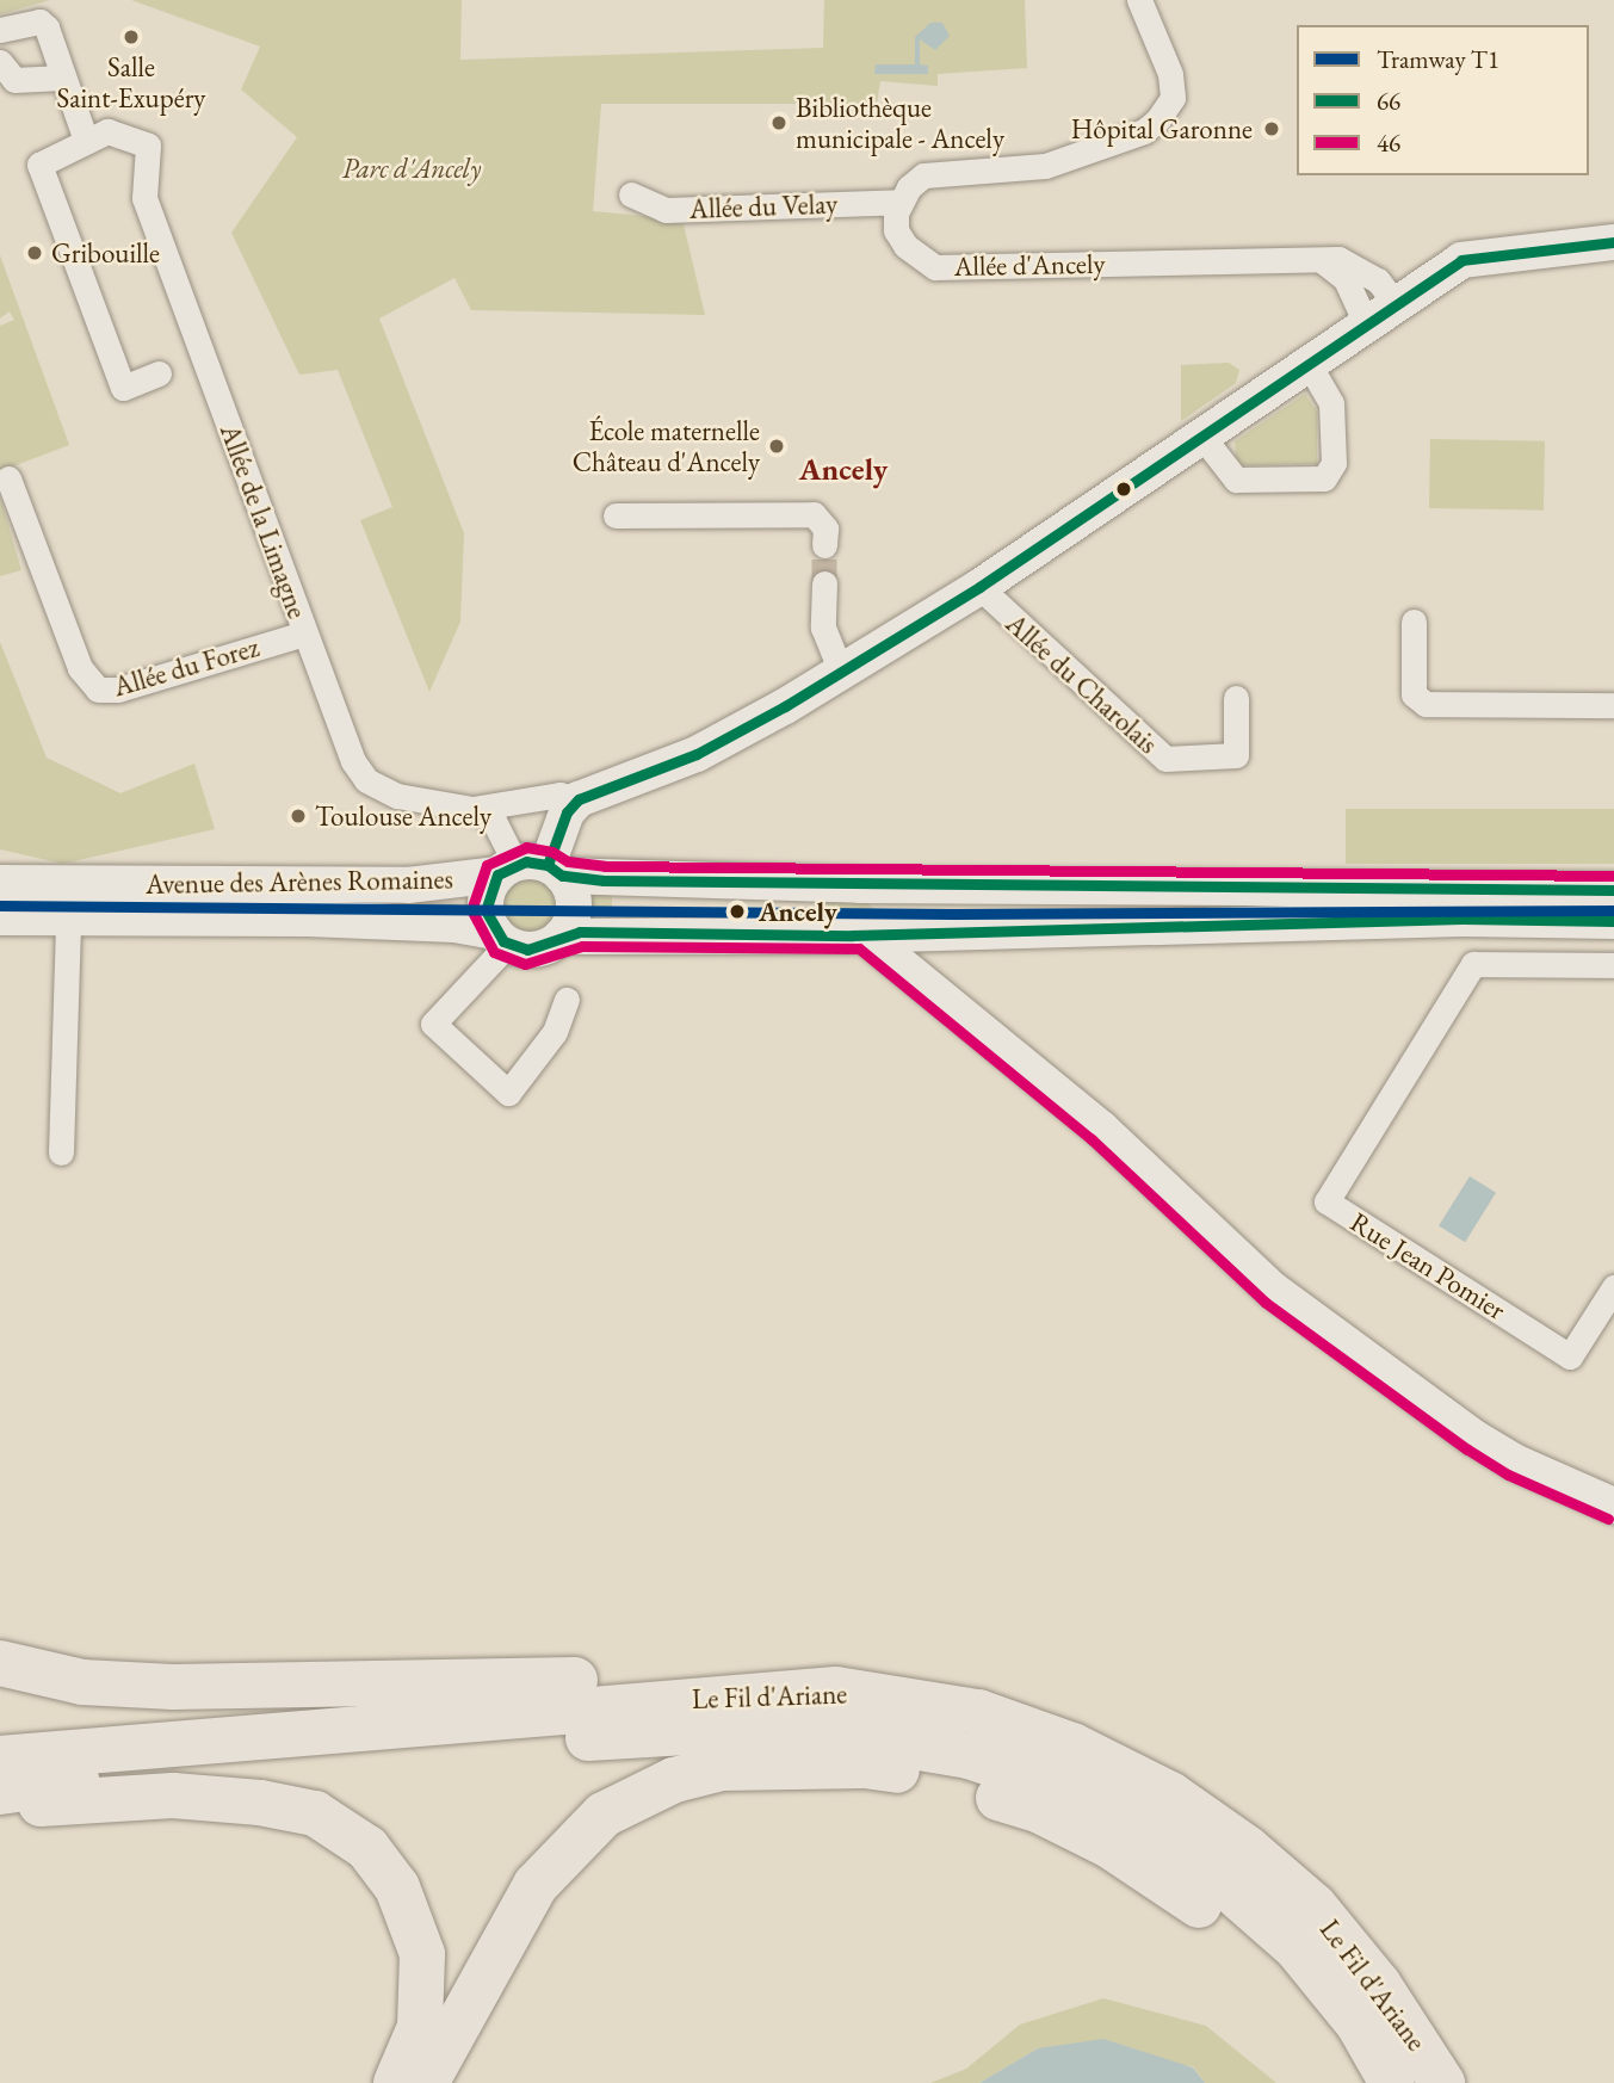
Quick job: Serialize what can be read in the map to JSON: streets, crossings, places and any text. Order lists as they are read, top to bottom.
{
  "streets": {
    "highway": ["Le Fil d'Ariane"],
    "main road": ["Avenue des Arènes Romaines"],
    "street": [
      "Allée du Velay",
      "Allée d'Ancely",
      "Allée de la Limagne",
      "Allée du Forez",
      "Allée du Charolais",
      "Rue Jean Pomier"
    ]
  },
  "crossings": [
    ["Allée du Velay", "Allée d'Ancely"],
    ["Allée de la Limagne", "Allée du Forez"],
    ["Allée de la Limagne", "Avenue des Arènes Romaines"]
  ],
  "districts": ["Ancely"],
  "parks": ["Parc d'Ancely"],
  "places": [
    "Salle Saint-Exupéry",
    "Bibliothèque municipale - Ancely",
    "Hôpital Garonne",
    "Gribouille",
    "École maternelle Château d'Ancely",
    "Toulouse Ancely",
    "Ancely"
  ],
  "lines": ["transit line 66", "transit line 46", "tram line T1"],
  "legend": ["Tramway T1", "66", "46"]
}
